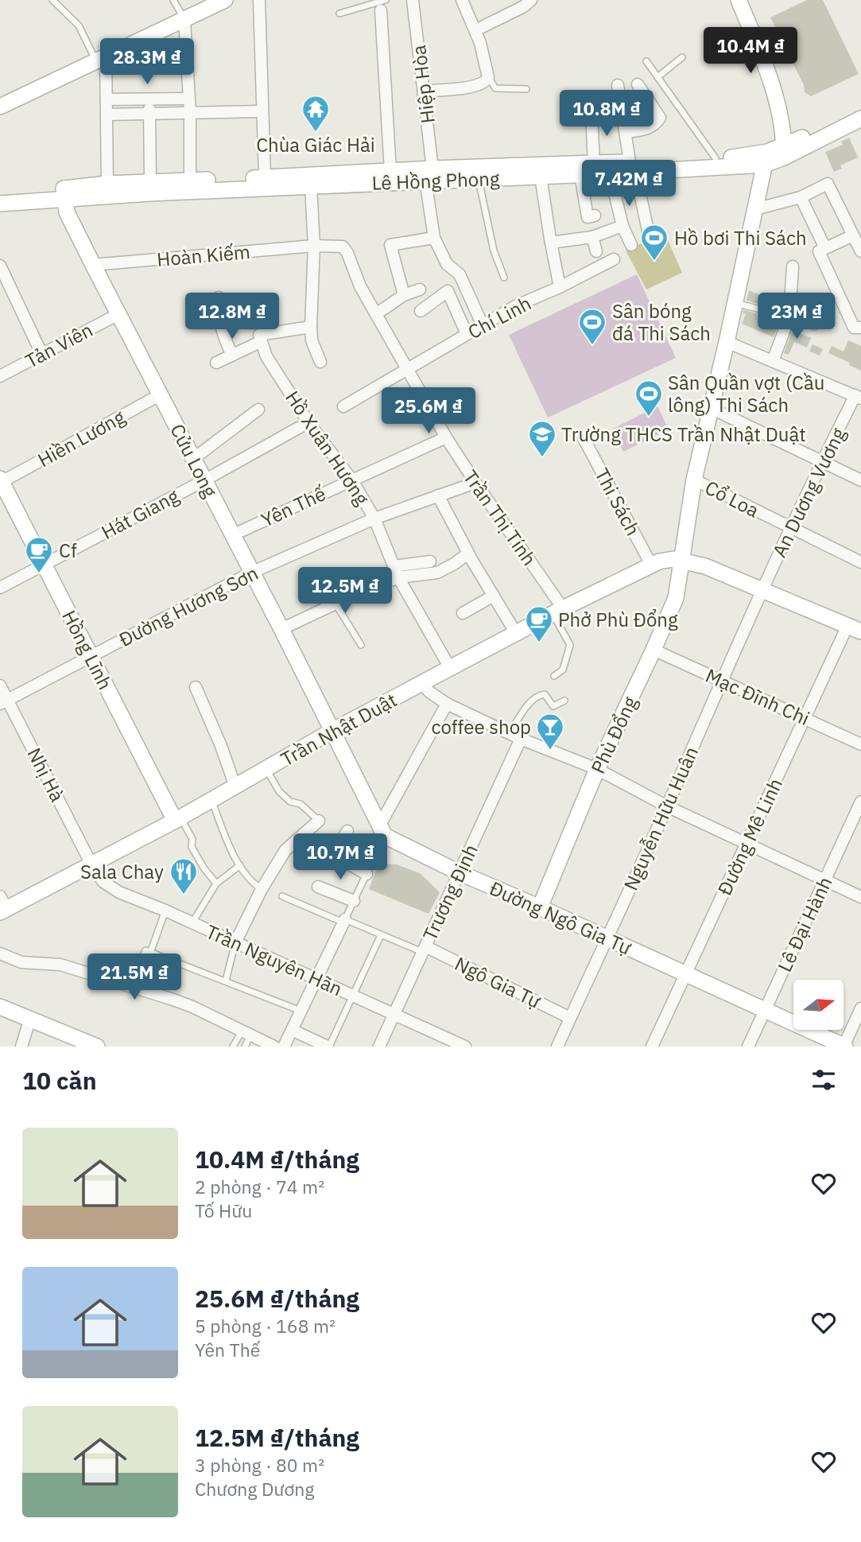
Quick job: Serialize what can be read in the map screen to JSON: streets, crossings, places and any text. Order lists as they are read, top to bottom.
{
  "streets": {
    "street": [
      "Hiệp Hòa",
      "Lê Hồng Phong",
      "Hoàn Kiếm",
      "Chí Linh",
      "Tản Viên",
      "Hiền Lương",
      "Hồ Xuân Hương",
      "Cửu Long",
      "An Dương Vương",
      "Cổ Loa",
      "Thi Sách",
      "Yên Thế",
      "Hát Giang",
      "Trần Thị Tính",
      "Đường Hương Sơn",
      "Hồng Lĩnh",
      "Mạc Đĩnh Chi",
      "Trần Nhật Duật",
      "Phù Đổng",
      "Nhị Hà",
      "Nguyễn Hữu Huân",
      "Đường Mê Linh",
      "Trương Định",
      "Đường Ngô Gia Tự",
      "Lê Đại Hành",
      "Trần Nguyên Hãn",
      "Ngô Gia Tự"
    ]
  },
  "crossings": [
    ["Hiệp Hòa", "Lê Hồng Phong"],
    ["Hiệp Hòa", "Chí Linh"],
    ["Lê Hồng Phong", "Cửu Long"],
    ["Lê Hồng Phong", "Phù Đổng"],
    ["Hoàn Kiếm", "Cửu Long"],
    ["Hoàn Kiếm", "Trần Thị Tính"],
    ["Chí Linh", "Trần Thị Tính"],
    ["Tản Viên", "Cửu Long"],
    ["Hiền Lương", "Cửu Long"],
    ["Hiền Lương", "Hồng Lĩnh"],
    ["Hồ Xuân Hương", "Yên Thế"],
    ["Hồ Xuân Hương", "Hát Giang"],
    ["Hồ Xuân Hương", "Đường Hương Sơn"],
    ["Hồ Xuân Hương", "Trần Nhật Duật"],
    ["Cửu Long", "Yên Thế"],
    ["Cửu Long", "Hát Giang"],
    ["Cửu Long", "Đường Hương Sơn"],
    ["Cửu Long", "Trần Nhật Duật"],
    ["An Dương Vương", "Cổ Loa"],
    ["An Dương Vương", "Nguyễn Hữu Huân"],
    ["Cổ Loa", "Phù Đổng"],
    ["Thi Sách", "Trần Nhật Duật"],
    ["Yên Thế", "Trần Thị Tính"],
    ["Hát Giang", "Hồng Lĩnh"],
    ["Trần Thị Tính", "Đường Hương Sơn"],
    ["Trần Thị Tính", "Trần Nhật Duật"],
    ["Đường Hương Sơn", "Hồng Lĩnh"],
    ["Đường Hương Sơn", "Nhị Hà"],
    ["Hồng Lĩnh", "Trần Nhật Duật"],
    ["Mạc Đĩnh Chi", "Phù Đổng"],
    ["Mạc Đĩnh Chi", "Nguyễn Hữu Huân"],
    ["Mạc Đĩnh Chi", "Đường Mê Linh"],
    ["Trần Nhật Duật", "Phù Đổng"],
    ["Trần Nhật Duật", "Nhị Hà"],
    ["Trần Nhật Duật", "Trần Nguyên Hãn"],
    ["Phù Đổng", "Đường Ngô Gia Tự"],
    ["Nhị Hà", "Trần Nguyên Hãn"],
    ["Nguyễn Hữu Huân", "Đường Ngô Gia Tự"],
    ["Nguyễn Hữu Huân", "Ngô Gia Tự"],
    ["Đường Mê Linh", "Đường Ngô Gia Tự"],
    ["Trương Định", "Đường Ngô Gia Tự"],
    ["Trương Định", "Trần Nguyên Hãn"],
    ["Trương Định", "Ngô Gia Tự"],
    ["Đường Ngô Gia Tự", "Lê Đại Hành"]
  ],
  "places": {
    "temple": ["Chùa Giác Hải"],
    "sports": ["Hồ bơi Thi Sách", "Sân bóng đá Thi Sách", "Sân Quần vợt (Cầu lông) Thi Sách"],
    "school or university": ["Trường THCS Trần Nhật Duật"],
    "cafe": ["Cf", "Phở Phù Đổng"],
    "bar": ["coffee shop"],
    "restaurant": ["Sala Chay"]
  },
  "north": "right",
  "page": {
    "price": [
      "10.4M ₫",
      "28.3M ₫",
      "10.8M ₫",
      "7.42M ₫",
      "12.8M ₫",
      "23M ₫",
      "25.6M ₫",
      "12.5M ₫",
      "10.7M ₫",
      "21.5M ₫"
    ],
    "heading": "10 căn",
    "list": [
      {
        "name": "10.4M ₫/tháng",
        "note": "2 phòng · 74 m² · Tố Hữu"
      },
      {
        "name": "25.6M ₫/tháng",
        "note": "5 phòng · 168 m² · Yên Thế"
      },
      {
        "name": "12.5M ₫/tháng",
        "note": "3 phòng · 80 m² · Chương Dương"
      }
    ]
  }
}
